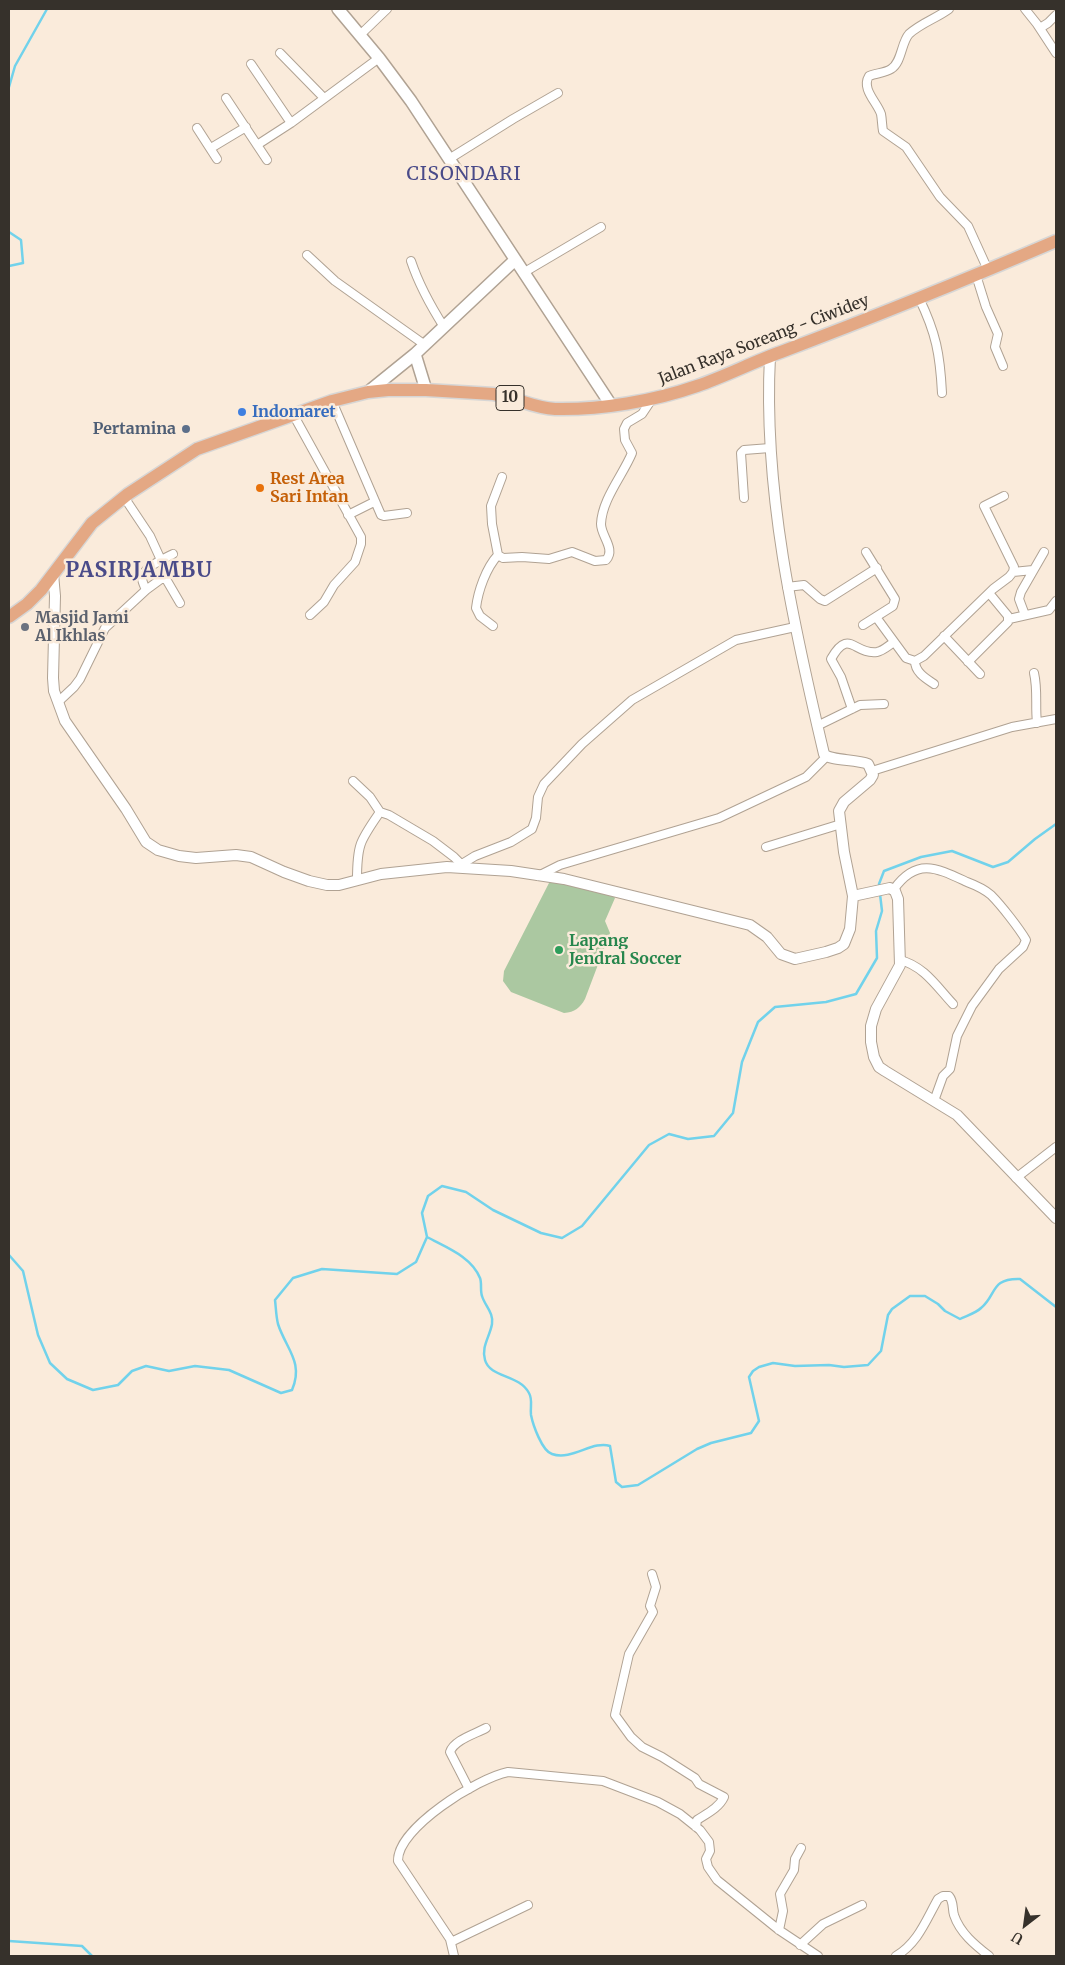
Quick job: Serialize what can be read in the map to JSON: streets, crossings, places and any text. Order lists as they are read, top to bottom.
{
  "streets": {
    "highway": ["Jalan Raya Soreang - Ciwidey", "10"]
  },
  "districts": ["CISONDARI", "PASIRJAMBU"],
  "places": [
    "Indomaret",
    "Pertamina",
    "Rest Area Sari Intan",
    "Masjid Jami Al Ikhlas",
    "Lapang Jendral Soccer"
  ],
  "north": "bottom left"
}
